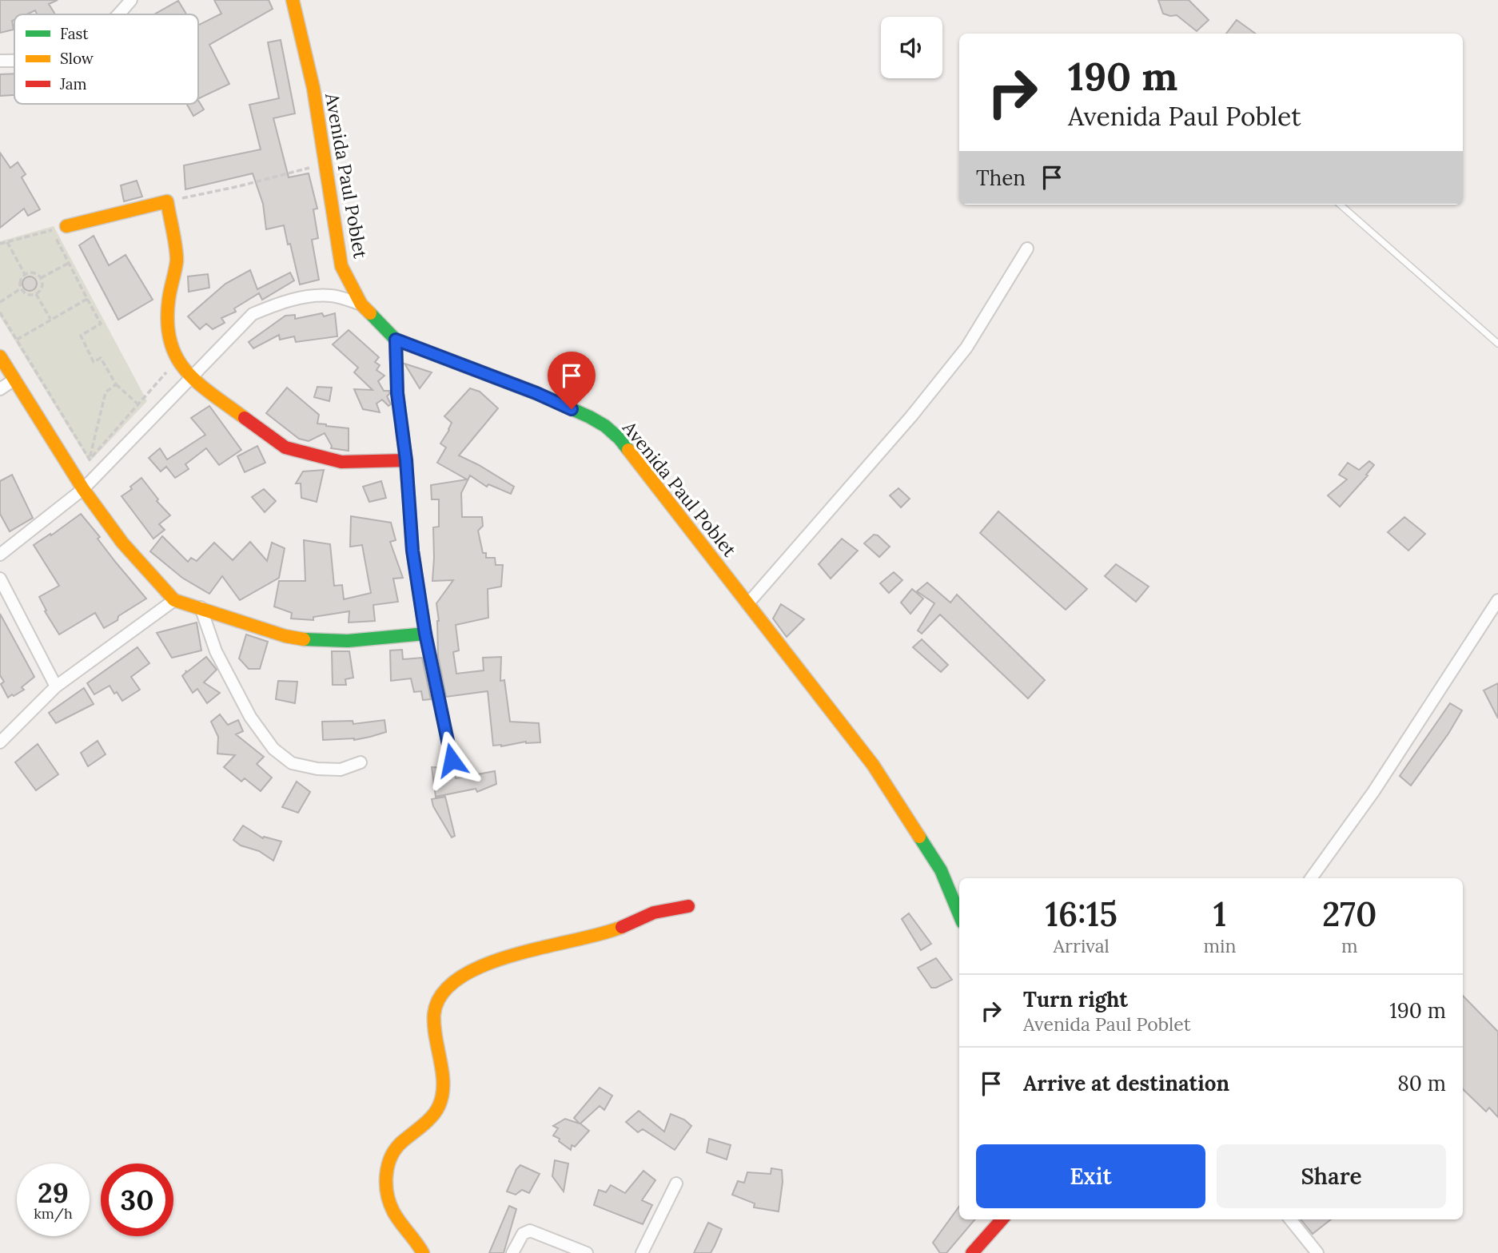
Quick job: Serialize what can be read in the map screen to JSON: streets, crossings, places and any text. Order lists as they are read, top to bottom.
{
  "streets": {
    "street": ["Avenida Paul Poblet"]
  },
  "legend": ["Fast", "Slow", "Jam"],
  "page": {
    "turn": ["190 m", "Avenida Paul Poblet"],
    "then": "Then",
    "eta": [
      "16:15",
      "Arrival",
      "1",
      "min",
      "270",
      "m"
    ],
    "list": [
      {
        "name": "Turn right",
        "note": "Avenida Paul Poblet",
        "value": "190 m"
      },
      {
        "name": "Arrive at destination",
        "value": "80 m"
      }
    ],
    "buttons": ["Exit", "Share"],
    "speed": "29 km/h",
    "limit": "30"
  }
}
